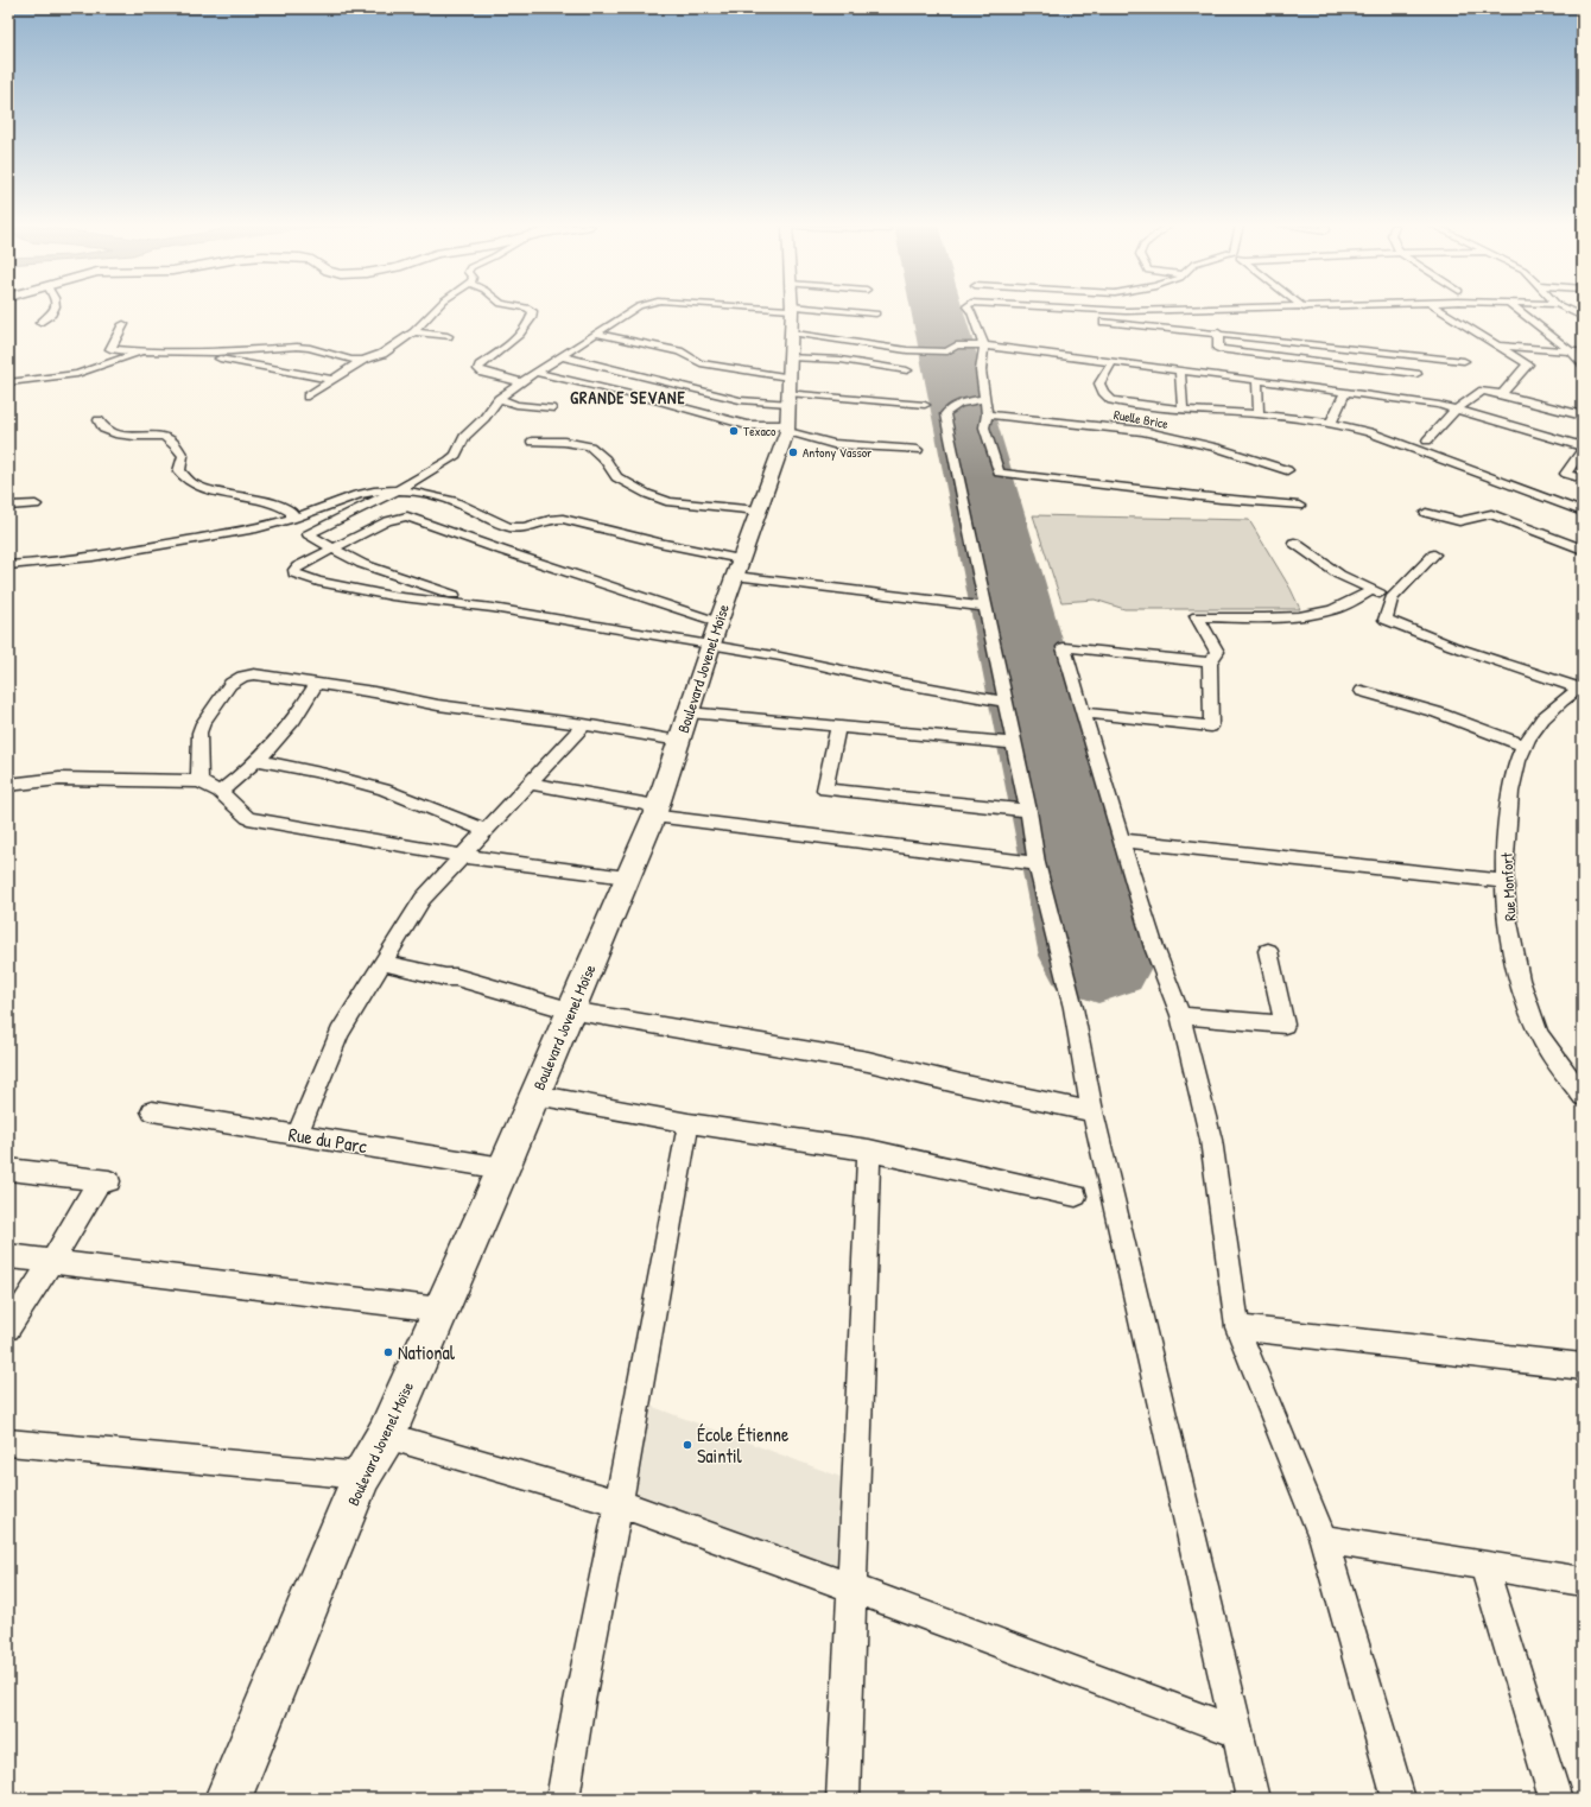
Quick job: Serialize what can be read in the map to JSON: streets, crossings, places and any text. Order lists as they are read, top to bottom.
{
  "streets": {
    "main road": ["Boulevard Jovenel Moïse"],
    "street": ["Ruelle Brice", "Rue Monfort", "Rue du Parc"]
  },
  "crossings": [
    ["Boulevard Jovenel Moïse", "Rue du Parc"]
  ],
  "districts": ["GRANDE SEVANE"],
  "places": [
    "Texaco",
    "Antony Vassor",
    "National",
    "École Étienne Saintil"
  ]
}
